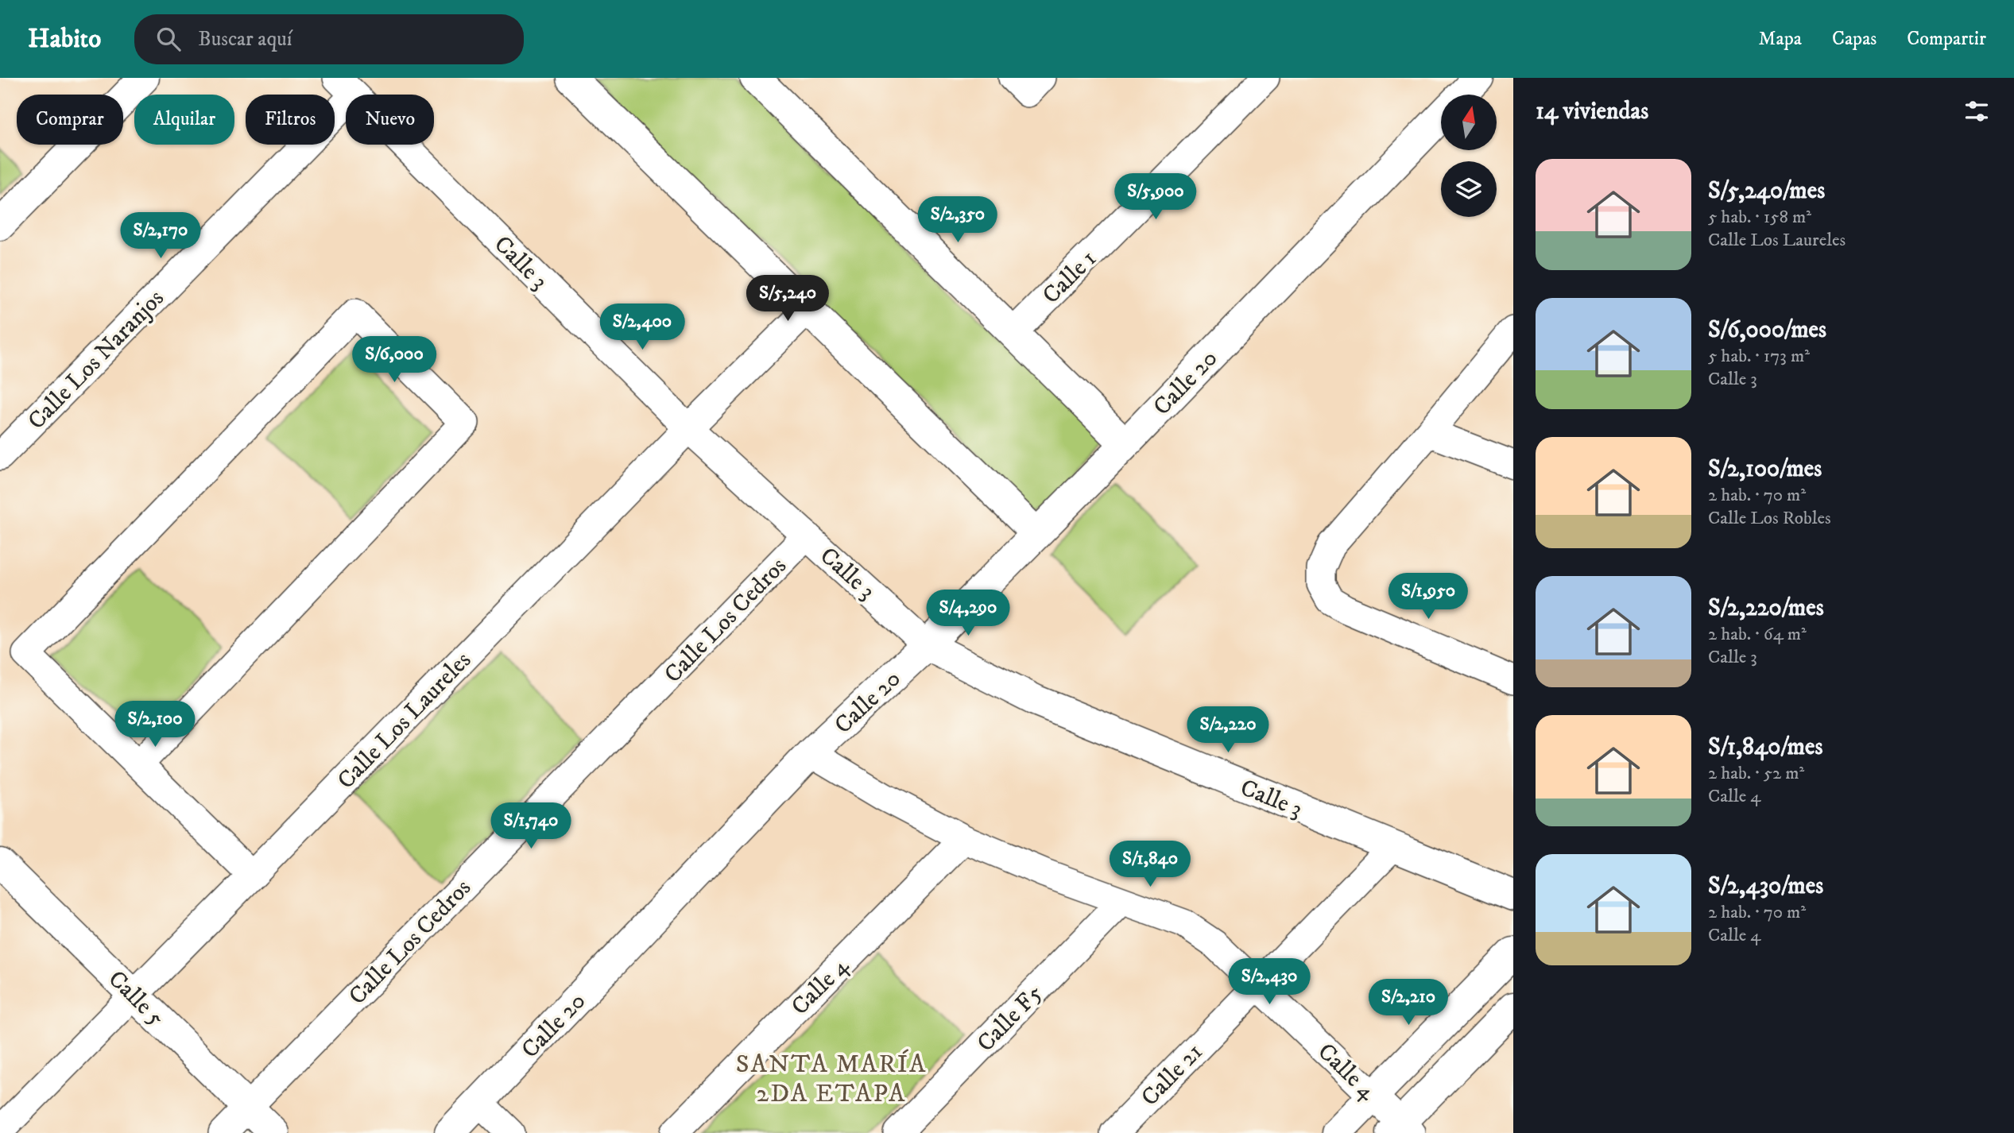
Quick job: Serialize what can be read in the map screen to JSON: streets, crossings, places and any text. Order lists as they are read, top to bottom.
{
  "streets": {
    "street": [
      "Calle 3",
      "Calle 1",
      "Calle Los Naranjos",
      "Calle 20",
      "Calle Los Cedros",
      "Calle Los Laureles",
      "Calle 4",
      "Calle 5",
      "Calle F5",
      "Calle 21"
    ]
  },
  "crossings": [
    ["Calle 3", "Calle Los Naranjos"],
    ["Calle 3", "Calle 20"],
    ["Calle 3", "Calle Los Cedros"],
    ["Calle 3", "Calle Los Laureles"],
    ["Calle 3", "Calle 21"],
    ["Calle 20", "Calle 4"],
    ["Calle Los Cedros", "Calle 5"],
    ["Calle Los Laureles", "Calle 5"],
    ["Calle 4", "Calle F5"],
    ["Calle 4", "Calle 21"]
  ],
  "districts": ["SANTA MARÍA 2DA ETAPA"],
  "north": "top",
  "page": {
    "header": "Habito",
    "search": "Buscar aquí",
    "nav": ["Mapa", "Capas", "Compartir"],
    "heading": "14 viviendas",
    "chip": [
      "Comprar",
      "Alquilar",
      "Filtros",
      "Nuevo"
    ],
    "list": [
      {
        "name": "S/5,240/mes",
        "note": "5 hab. · 158 m² · Calle Los Laureles"
      },
      {
        "name": "S/6,000/mes",
        "note": "5 hab. · 173 m² · Calle 3"
      },
      {
        "name": "S/2,100/mes",
        "note": "2 hab. · 70 m² · Calle Los Robles"
      },
      {
        "name": "S/2,220/mes",
        "note": "2 hab. · 64 m² · Calle 3"
      },
      {
        "name": "S/1,840/mes",
        "note": "2 hab. · 52 m² · Calle 4"
      },
      {
        "name": "S/2,430/mes",
        "note": "2 hab. · 70 m² · Calle 4"
      }
    ],
    "price": [
      "S/5,900",
      "S/2,350",
      "S/2,170",
      "S/5,240",
      "S/2,400",
      "S/6,000",
      "S/1,950",
      "S/4,290",
      "S/2,100",
      "S/2,220",
      "S/1,740",
      "S/1,840",
      "S/2,430",
      "S/2,210"
    ]
  }
}
